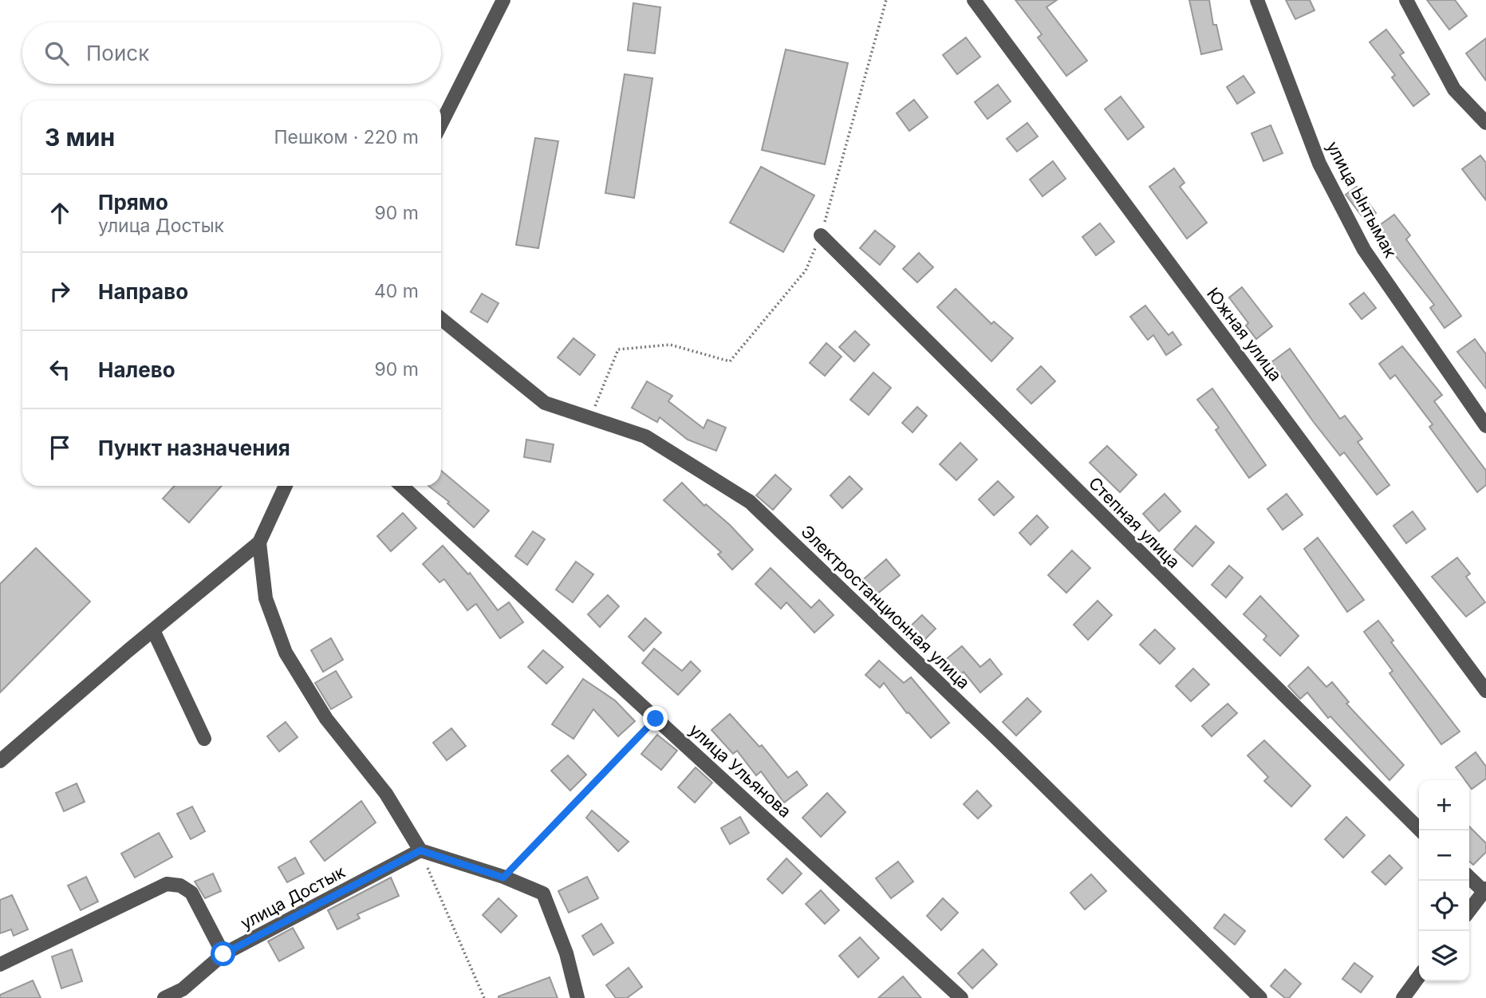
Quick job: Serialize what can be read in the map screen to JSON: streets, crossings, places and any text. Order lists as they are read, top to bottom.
{
  "streets": {
    "street": [
      "улица Ынтымак",
      "Южная улица",
      "Степная улица",
      "Электростанционная улица",
      "улица Ульянова",
      "улица Достык"
    ]
  },
  "page": {
    "search": "Поиск",
    "heading": ["3 мин", "Пешком · 220 m"],
    "list": [
      ["Прямо", "улица Достык", "90 m"],
      ["Направо", "40 m"],
      ["Налево", "90 m"],
      "Пункт назначения"
    ],
    "map_buttons": ["+", "−"]
  }
}
